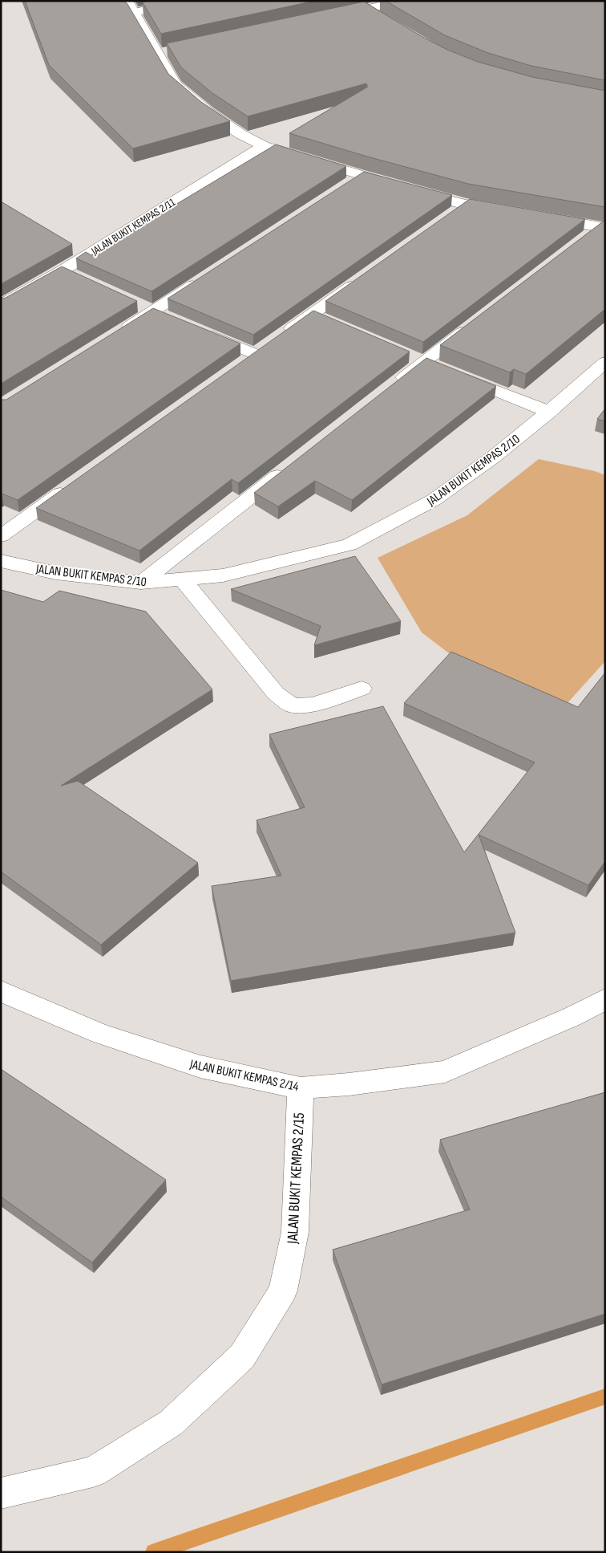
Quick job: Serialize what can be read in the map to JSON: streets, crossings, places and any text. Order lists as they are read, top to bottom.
{
  "streets": {
    "street": [
      "JALAN BUKIT KEMPAS 2/11",
      "JALAN BUKIT KEMPAS 2/10",
      "JALAN BUKIT KEMPAS 2/14",
      "JALAN BUKIT KEMPAS 2/15"
    ]
  },
  "crossings": [
    ["JALAN BUKIT KEMPAS 2/14", "JALAN BUKIT KEMPAS 2/15"]
  ]
}
